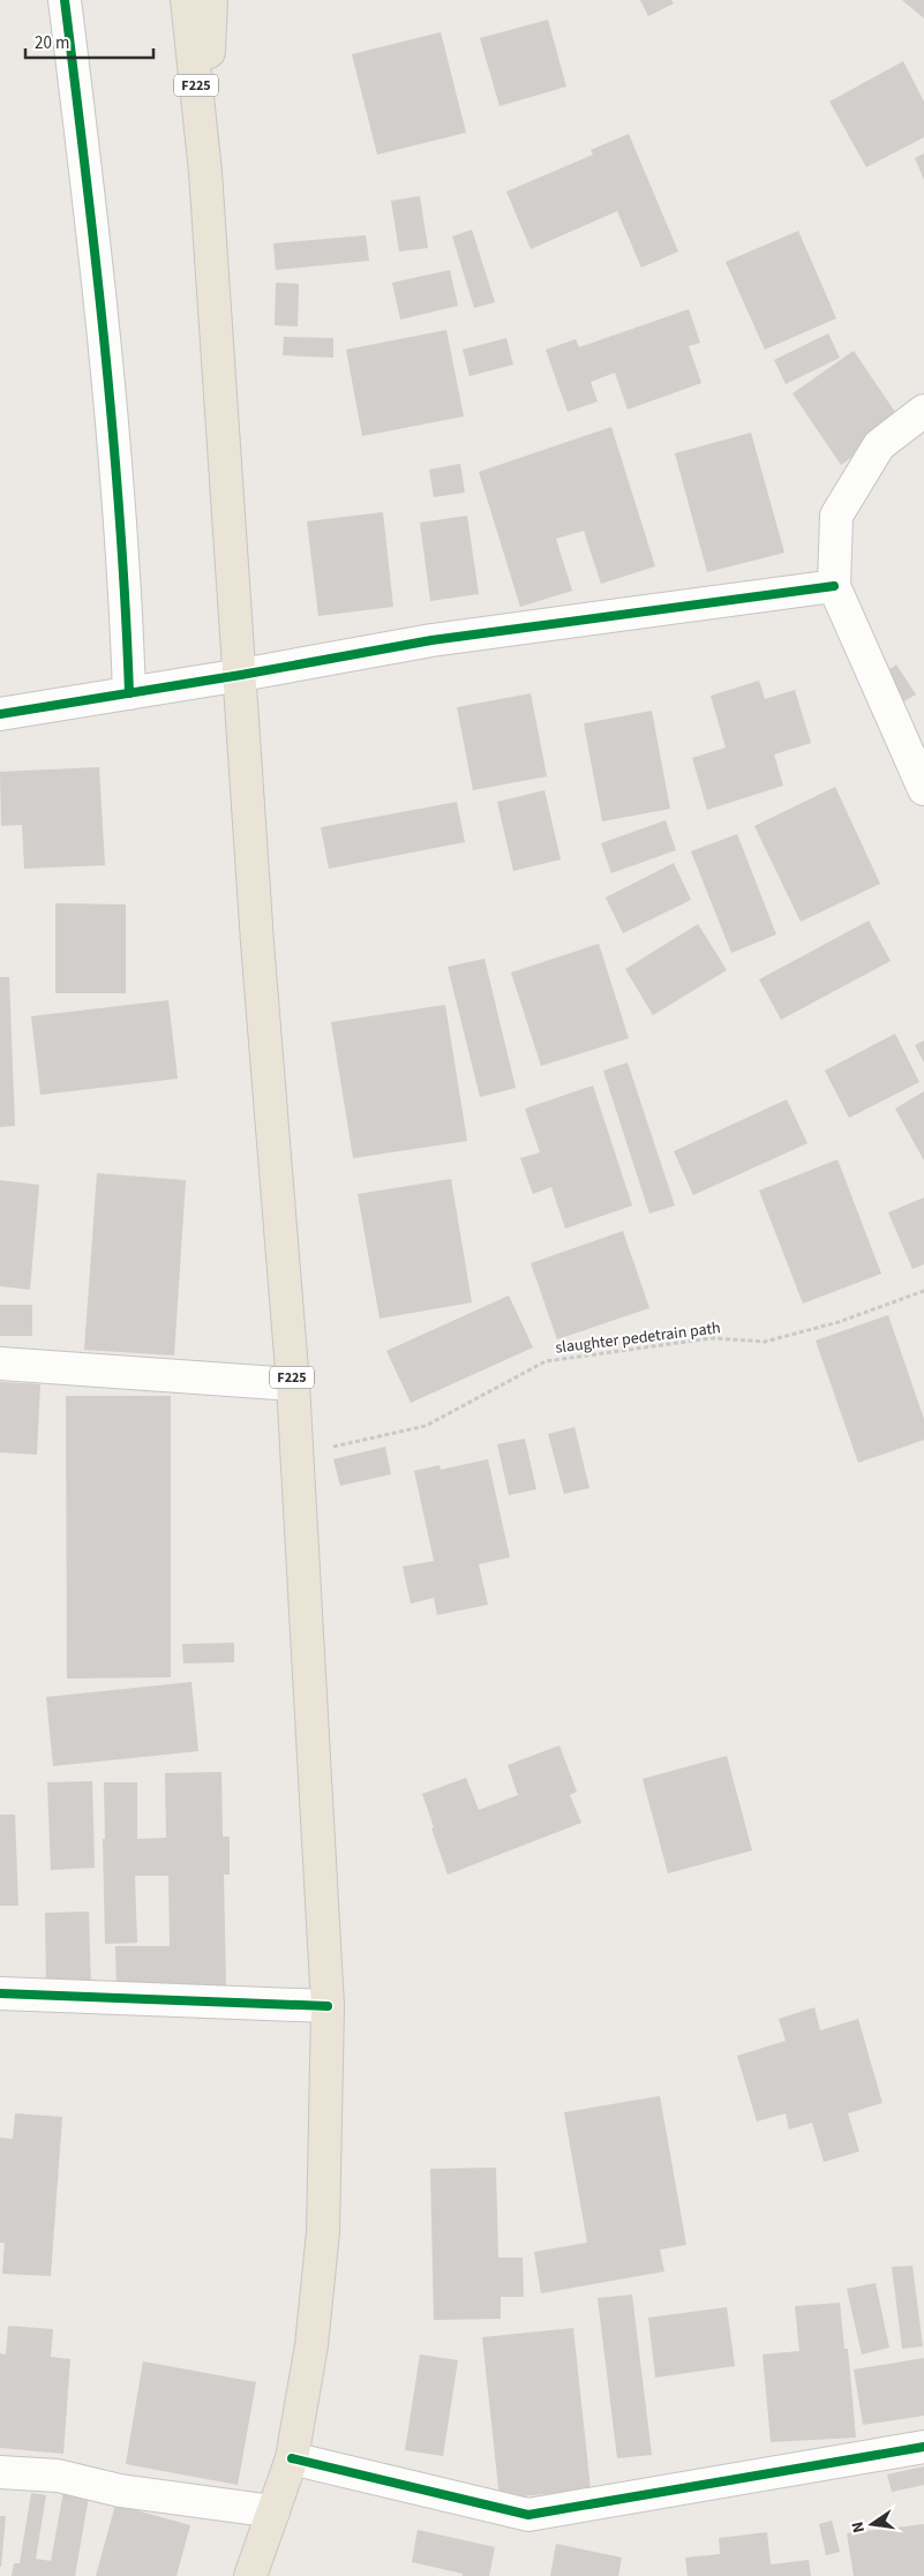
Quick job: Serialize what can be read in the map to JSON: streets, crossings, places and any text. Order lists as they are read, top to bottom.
{
  "streets": {
    "main road": ["F225"],
    "path": ["slaughter pedetrain path"]
  },
  "crossings": [
    ["F225", "slaughter pedetrain path"]
  ],
  "scale_bar": "20 m",
  "north": "left"
}
